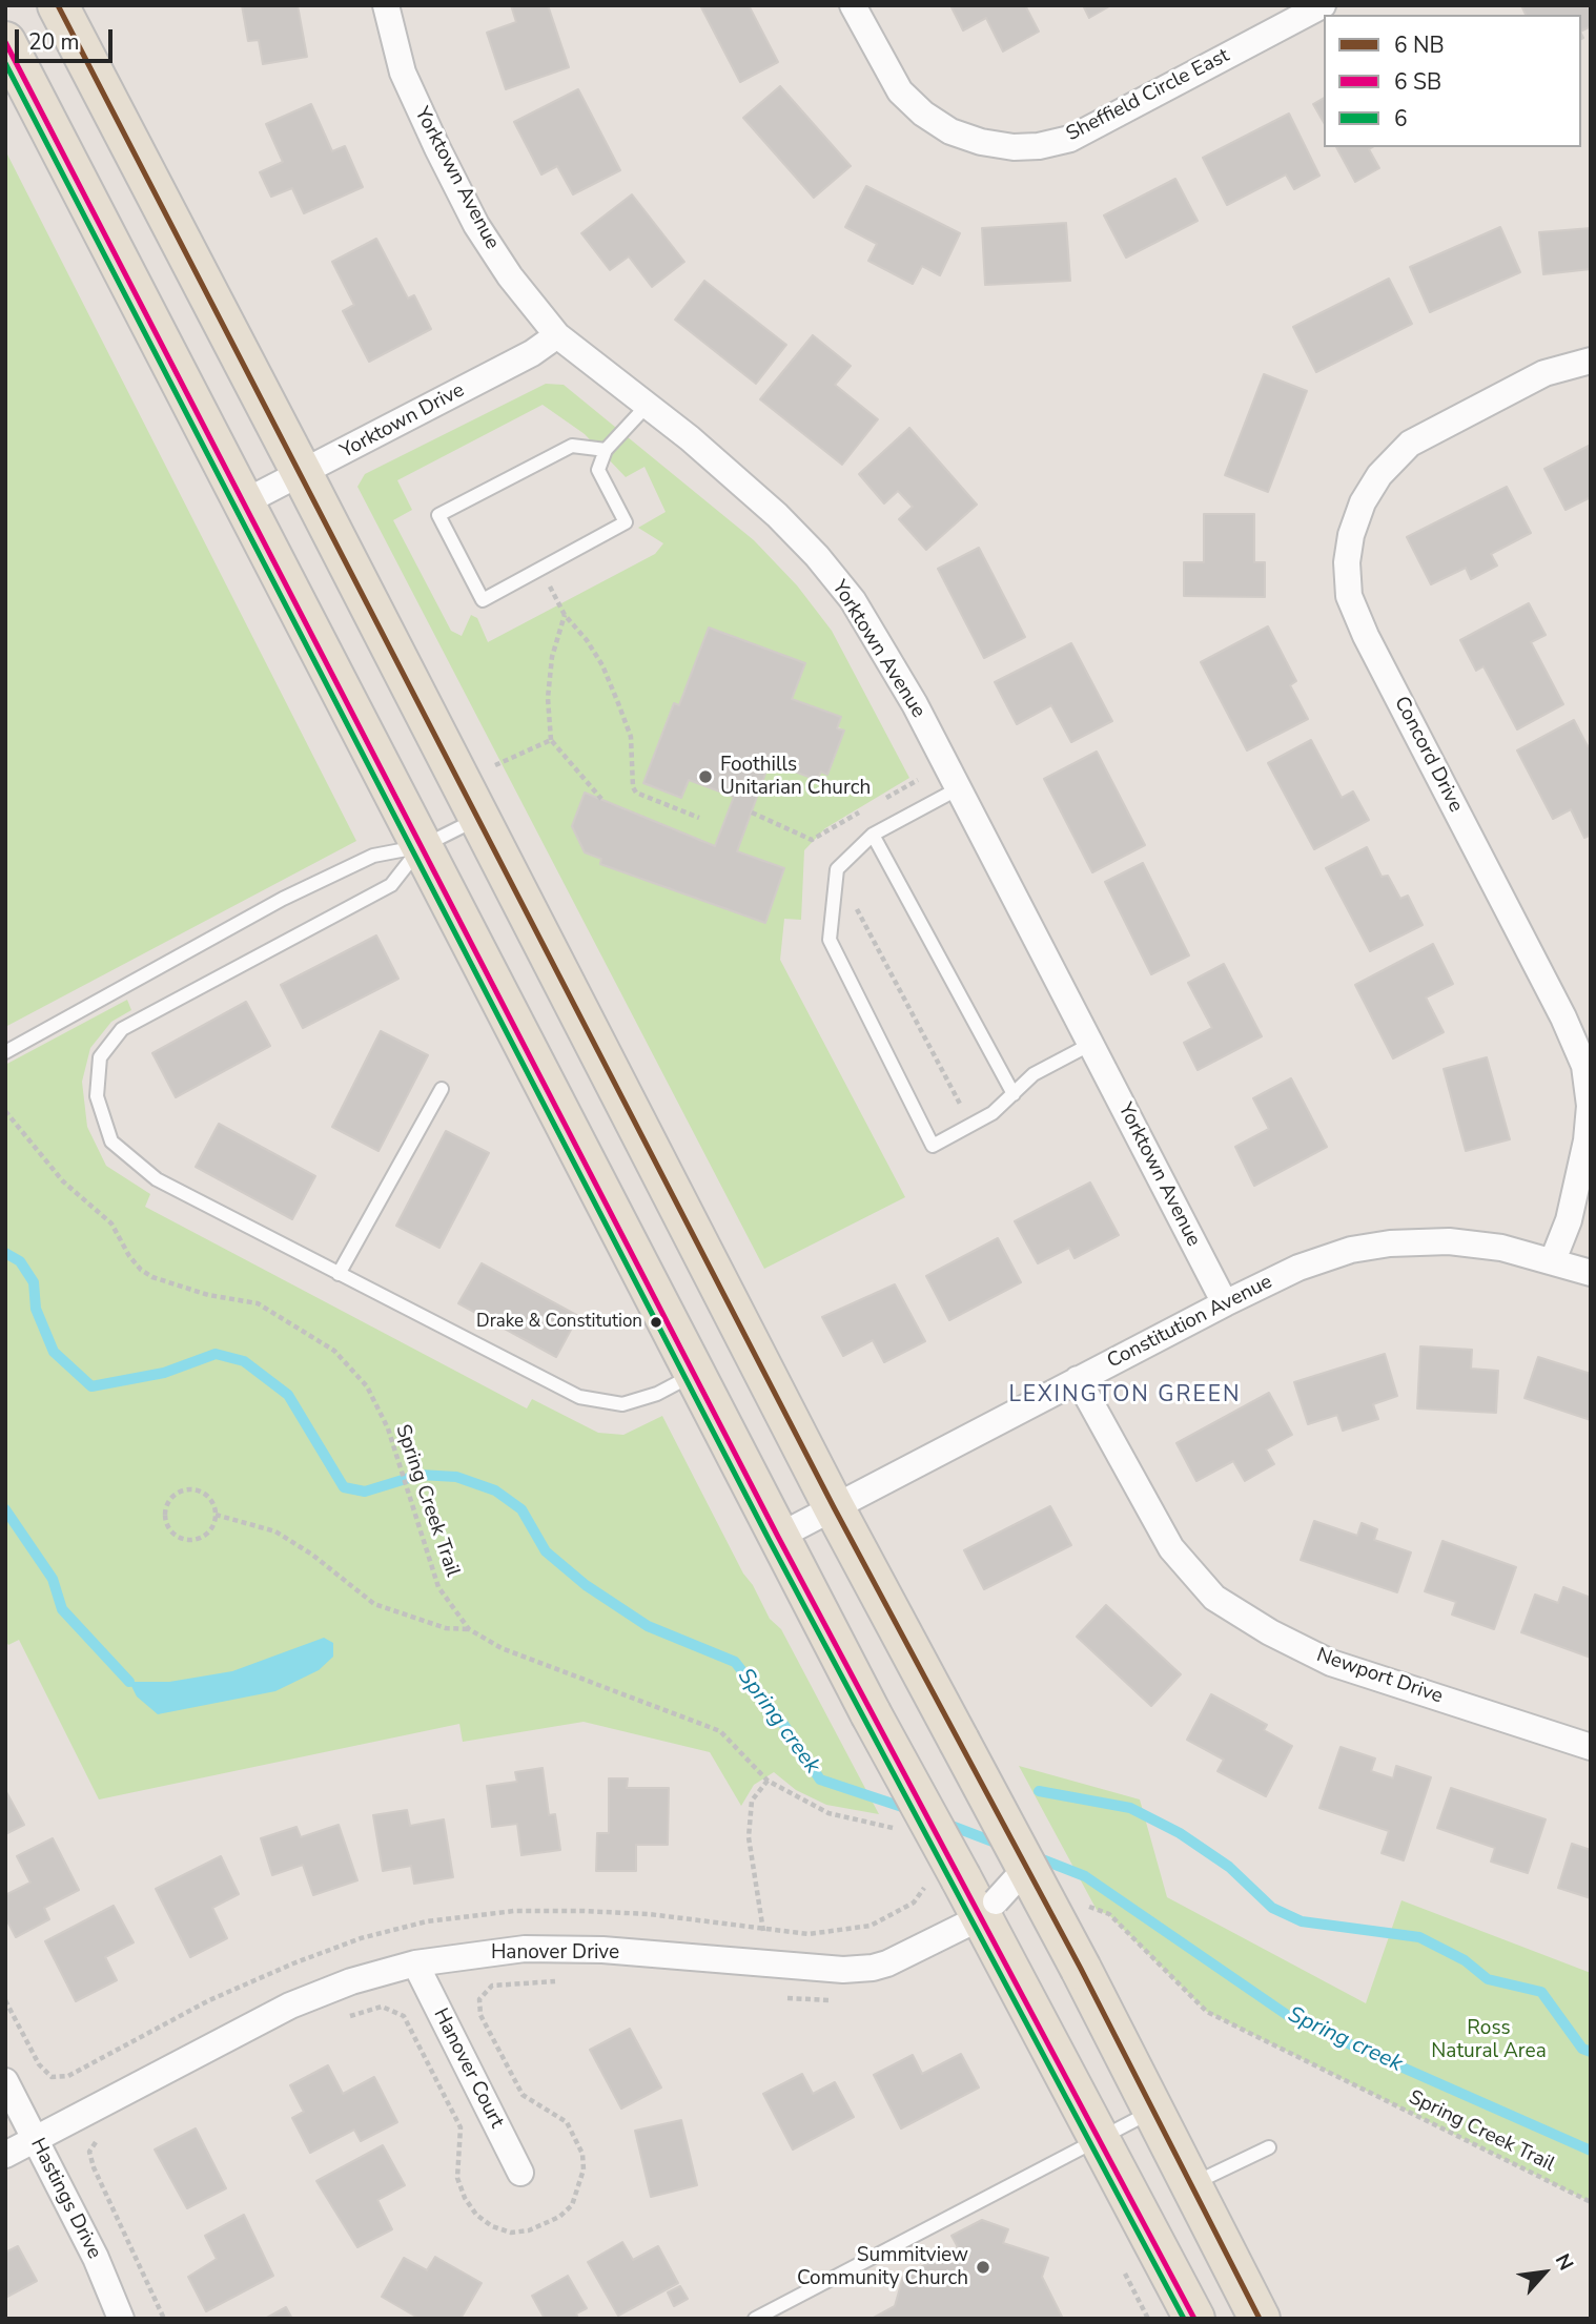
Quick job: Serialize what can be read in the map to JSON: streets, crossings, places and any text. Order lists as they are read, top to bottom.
{
  "streets": {
    "street": [
      "Sheffield Circle East",
      "Yorktown Avenue",
      "Yorktown Drive",
      "Concord Drive",
      "Constitution Avenue",
      "Newport Drive",
      "Hanover Drive",
      "Hanover Court",
      "Hastings Drive"
    ],
    "path": ["Spring Creek Trail"]
  },
  "crossings": [
    ["Yorktown Avenue", "Yorktown Drive"],
    ["Yorktown Avenue", "Constitution Avenue"],
    ["Concord Drive", "Constitution Avenue"],
    ["Constitution Avenue", "Newport Drive"],
    ["Hanover Drive", "Hanover Court"],
    ["Hanover Drive", "Hastings Drive"]
  ],
  "districts": ["LEXINGTON GREEN"],
  "water": ["Spring creek"],
  "parks": ["Ross Natural Area"],
  "places": ["Foothills Unitarian Church", "Drake & Constitution", "Summitview Community Church"],
  "lines": ["transit line 6"],
  "legend": ["6 NB", "6 SB", "6"],
  "scale_bar": "20 m",
  "north": "top right"
}
